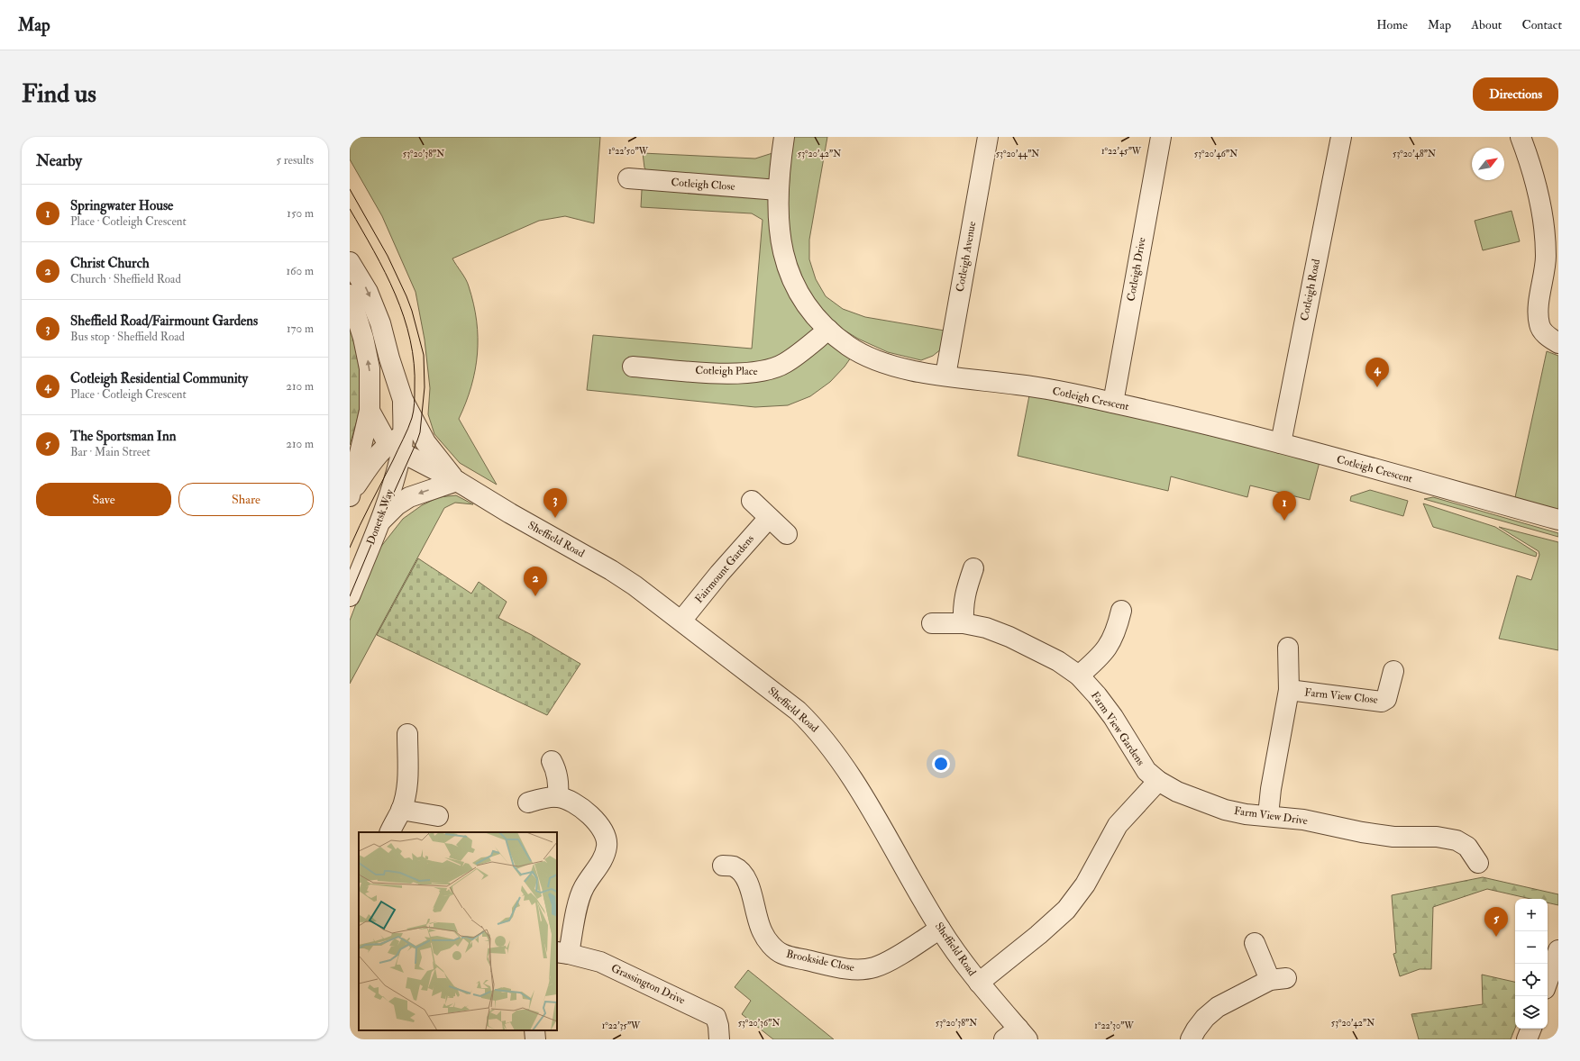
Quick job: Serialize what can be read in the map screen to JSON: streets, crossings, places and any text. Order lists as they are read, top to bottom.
{
  "streets": {
    "street": [
      "Cotleigh Close",
      "Cotleigh Avenue",
      "Cotleigh Drive",
      "Cotleigh Road",
      "Cotleigh Place",
      "Cotleigh Crescent",
      "Donetsk Way",
      "Sheffield Road",
      "Fairmount Gardens",
      "Farm View Close",
      "Farm View Gardens",
      "Farm View Drive",
      "Brookside Close",
      "Grassington Drive"
    ]
  },
  "crossings": [
    ["Cotleigh Close", "Cotleigh Crescent"],
    ["Cotleigh Avenue", "Cotleigh Crescent"],
    ["Cotleigh Drive", "Cotleigh Crescent"],
    ["Cotleigh Road", "Cotleigh Crescent"],
    ["Cotleigh Place", "Cotleigh Crescent"],
    ["Donetsk Way", "Sheffield Road"],
    ["Sheffield Road", "Fairmount Gardens"],
    ["Sheffield Road", "Brookside Close"],
    ["Farm View Close", "Farm View Drive"],
    ["Farm View Gardens", "Farm View Drive"]
  ],
  "north": "top right",
  "page": {
    "header": "Map",
    "nav": [
      "Home",
      "Map",
      "About",
      "Contact"
    ],
    "buttons": [
      "Directions",
      ["Save", "Share"]
    ],
    "title": "Find us",
    "heading": ["Nearby", "5 results"],
    "list": [
      {
        "mark": "1",
        "name": "Springwater House",
        "note": "Place · Cotleigh Crescent",
        "value": "150 m"
      },
      {
        "mark": "2",
        "name": "Christ Church",
        "note": "Church · Sheffield Road",
        "value": "160 m"
      },
      {
        "mark": "3",
        "name": "Sheffield Road/Fairmount Gardens",
        "note": "Bus stop · Sheffield Road",
        "value": "170 m"
      },
      {
        "mark": "4",
        "name": "Cotleigh Residential Community",
        "note": "Place · Cotleigh Crescent",
        "value": "210 m"
      },
      {
        "mark": "5",
        "name": "The Sportsman Inn",
        "note": "Bar · Main Street",
        "value": "210 m"
      }
    ],
    "pins": [
      "4",
      "3",
      "1",
      "2",
      "5"
    ],
    "map_buttons": ["+", "−"]
  },
  "coordinates": [
    "1°22'45\"W",
    "1°22'50\"W",
    "53°20'38\"N",
    "53°20'42\"N",
    "53°20'44\"N",
    "53°20'46\"N",
    "53°20'48\"N",
    "53°20'36\"N",
    "1°22'35\"W",
    "1°22'30\"W"
  ]
}
